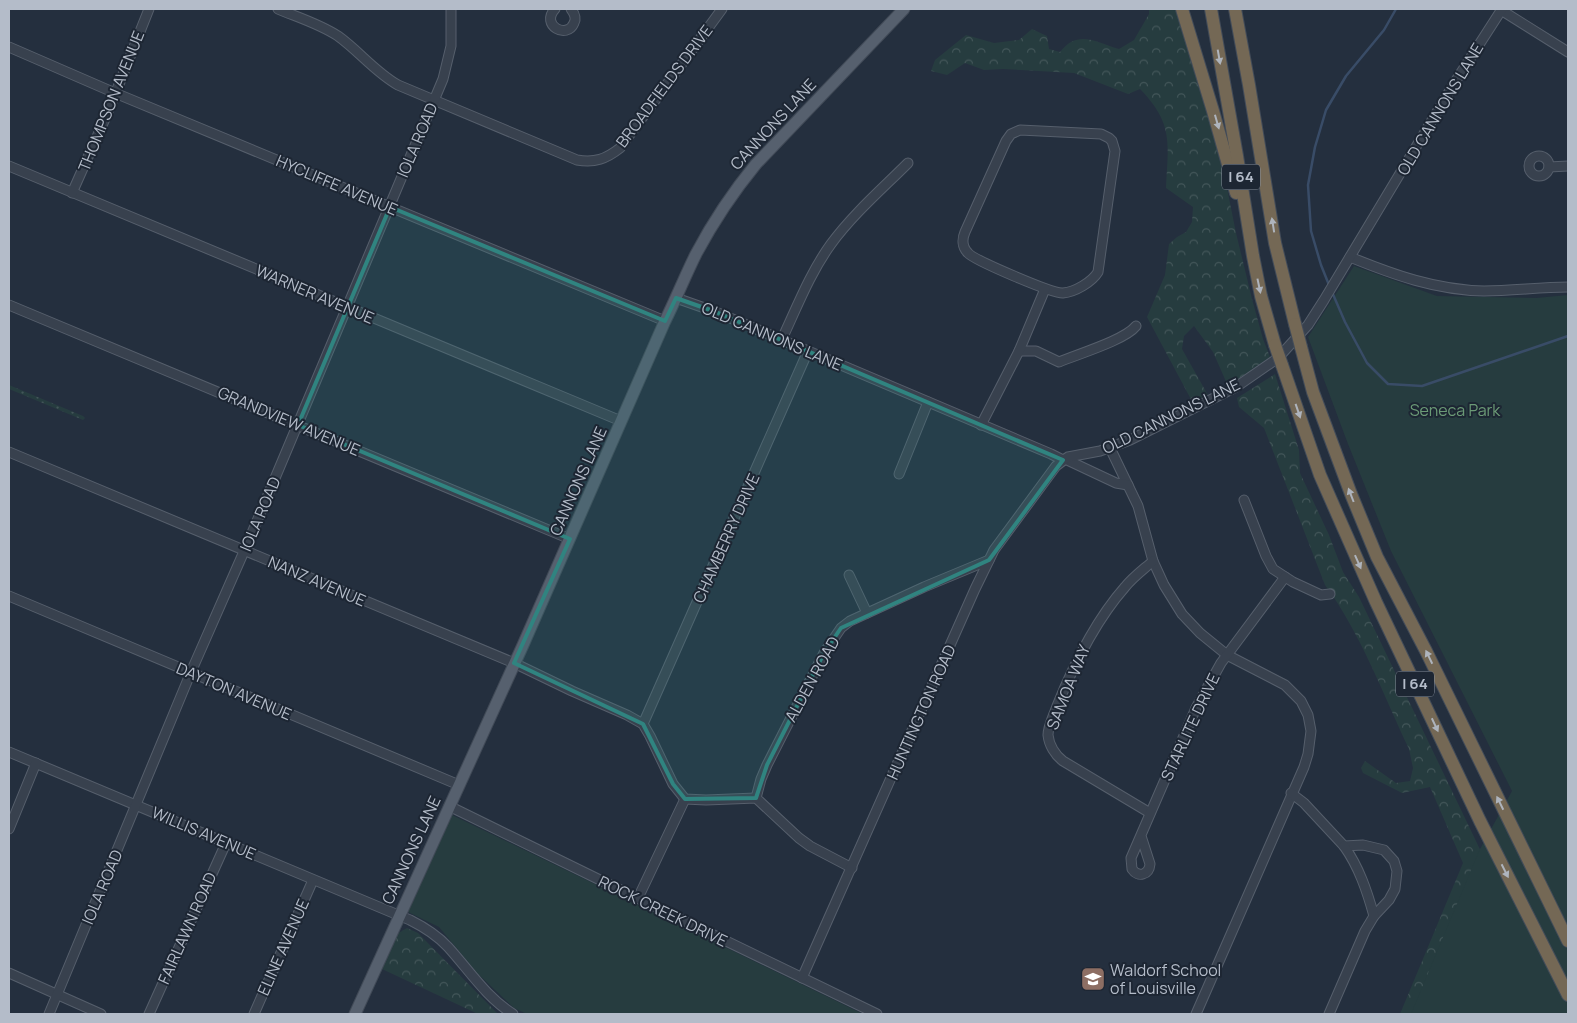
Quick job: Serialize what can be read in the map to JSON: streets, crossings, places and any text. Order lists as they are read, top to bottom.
{
  "streets": {
    "highway": ["I 64"],
    "main road": ["CANNONS LANE"],
    "street": [
      "BROADFIELDS DRIVE",
      "THOMPSON AVENUE",
      "OLD CANNONS LANE",
      "IOLA ROAD",
      "HYCLIFFE AVENUE",
      "WARNER AVENUE",
      "GRANDVIEW AVENUE",
      "CHAMBERRY DRIVE",
      "NANZ AVENUE",
      "ALDEN ROAD",
      "SAMOA WAY",
      "DAYTON AVENUE",
      "HUNTINGTON ROAD",
      "STARLITE DRIVE",
      "WILLIS AVENUE",
      "ROCK CREEK DRIVE",
      "FAIRLAWN ROAD",
      "ELINE AVENUE"
    ]
  },
  "crossings": [
    ["BROADFIELDS DRIVE", "IOLA ROAD"],
    ["THOMPSON AVENUE", "HYCLIFFE AVENUE"],
    ["THOMPSON AVENUE", "WARNER AVENUE"],
    ["OLD CANNONS LANE", "CANNONS LANE"],
    ["OLD CANNONS LANE", "CHAMBERRY DRIVE"],
    ["OLD CANNONS LANE", "HUNTINGTON ROAD"],
    ["CANNONS LANE", "HYCLIFFE AVENUE"],
    ["CANNONS LANE", "WARNER AVENUE"],
    ["CANNONS LANE", "GRANDVIEW AVENUE"],
    ["CANNONS LANE", "NANZ AVENUE"],
    ["CANNONS LANE", "DAYTON AVENUE"],
    ["CANNONS LANE", "WILLIS AVENUE"],
    ["CANNONS LANE", "ROCK CREEK DRIVE"],
    ["IOLA ROAD", "HYCLIFFE AVENUE"],
    ["IOLA ROAD", "WARNER AVENUE"],
    ["IOLA ROAD", "GRANDVIEW AVENUE"],
    ["IOLA ROAD", "NANZ AVENUE"],
    ["IOLA ROAD", "DAYTON AVENUE"],
    ["IOLA ROAD", "WILLIS AVENUE"],
    ["CHAMBERRY DRIVE", "NANZ AVENUE"],
    ["ALDEN ROAD", "HUNTINGTON ROAD"],
    ["SAMOA WAY", "STARLITE DRIVE"],
    ["HUNTINGTON ROAD", "ROCK CREEK DRIVE"],
    ["WILLIS AVENUE", "FAIRLAWN ROAD"],
    ["WILLIS AVENUE", "ELINE AVENUE"]
  ],
  "parks": ["Seneca Park"],
  "places": {
    "school or university": ["Waldorf School of Louisville"]
  }
}
